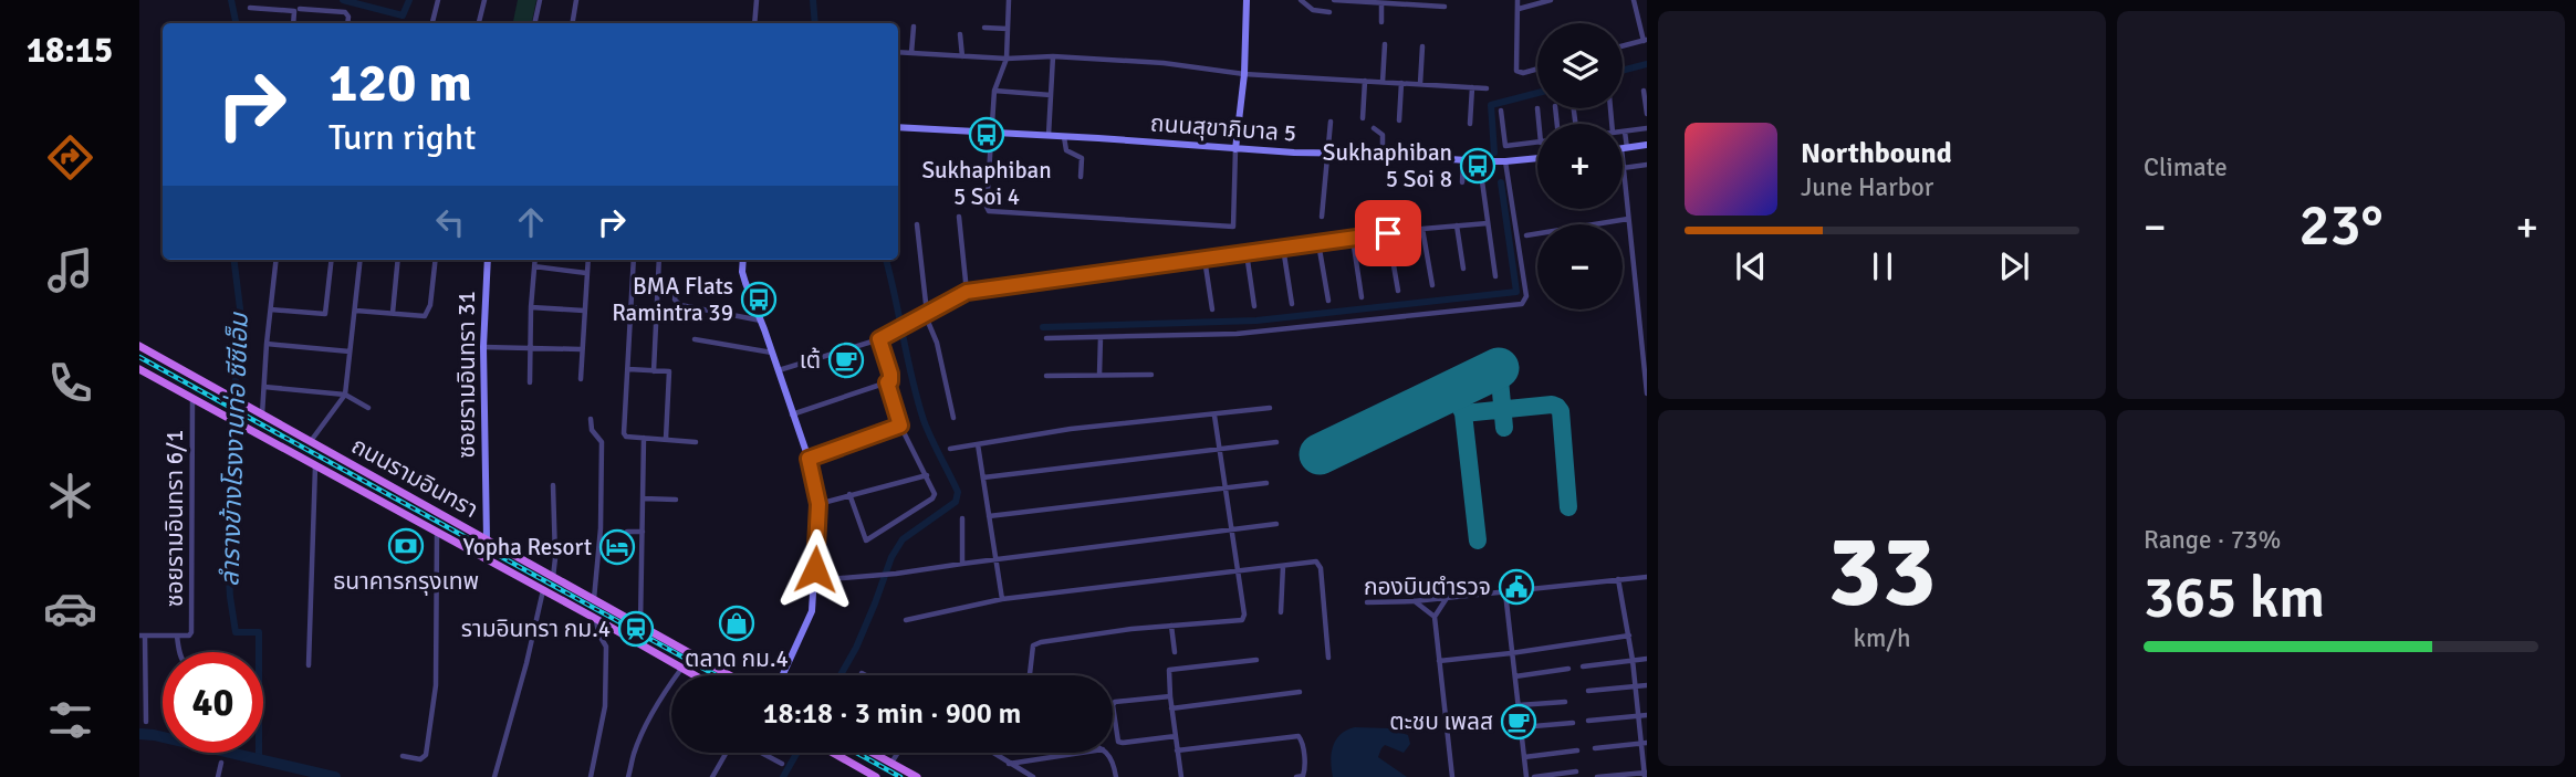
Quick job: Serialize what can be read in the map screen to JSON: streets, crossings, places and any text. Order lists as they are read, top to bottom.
{
  "streets": {
    "main road": ["ถนนรามอินทรา"],
    "street": ["ถนนสุขาภิบาล 5", "ซอยรามอินทรา 31", "ซอยรามอินทรา 6/1"]
  },
  "crossings": [
    ["ซอยรามอินทรา 31", "ถนนรามอินทรา"],
    ["ถนนรามอินทรา", "ซอยรามอินทรา 6/1"]
  ],
  "water": ["ลำรางข้างโรงงานท่อ ซีซีเอ็ม"],
  "places": {
    "bus stop": ["Sukhaphiban 5 Soi 4", "Sukhaphiban 5 Soi 8", "BMA Flats Ramintra 39"],
    "cafe": ["เต้", "ตะชบ เพลส"],
    "bank": ["ธนาคารกรุงเทพ"],
    "hotel": ["Yopha Resort"],
    "public building": ["กองบินตำรวจ"],
    "shop": ["ตลาด กม.4"],
    "station": ["รามอินทรา กม.4"]
  },
  "page": {
    "tabs": "18:15",
    "tile": [
      "Climate",
      ["33", "km/h"],
      ["Range · 73%", "365 km"]
    ],
    "map_buttons": ["+", "−"],
    "turn": ["120 m", "Turn right"],
    "song": ["Northbound", "June Harbor"],
    "heat": ["−", "23°", "+"],
    "limit": "40",
    "trip": "18:18 · 3 min · 900 m"
  }
}
